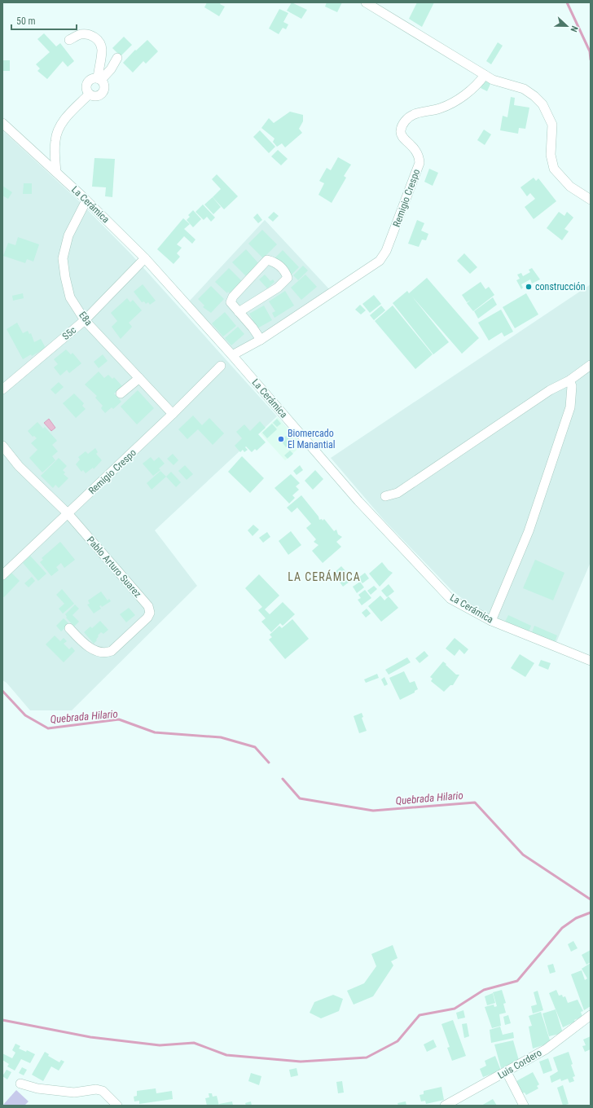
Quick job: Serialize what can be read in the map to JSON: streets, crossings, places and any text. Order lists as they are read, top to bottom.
{
  "streets": {
    "street": [
      "Remigio Crespo",
      "La Cerámica",
      "E8a",
      "S5c",
      "Pablo Arturo Suarez",
      "Luis Cordero"
    ]
  },
  "crossings": [
    ["Remigio Crespo", "La Cerámica"],
    ["Remigio Crespo", "E8a"],
    ["Remigio Crespo", "Pablo Arturo Suarez"],
    ["La Cerámica", "E8a"],
    ["La Cerámica", "S5c"],
    ["E8a", "S5c"]
  ],
  "districts": ["LA CERÁMICA"],
  "water": ["Quebrada Hilario"],
  "places": ["construcción", "Biomercado El Manantial"],
  "scale_bar": "50 m",
  "north": "right"
}
